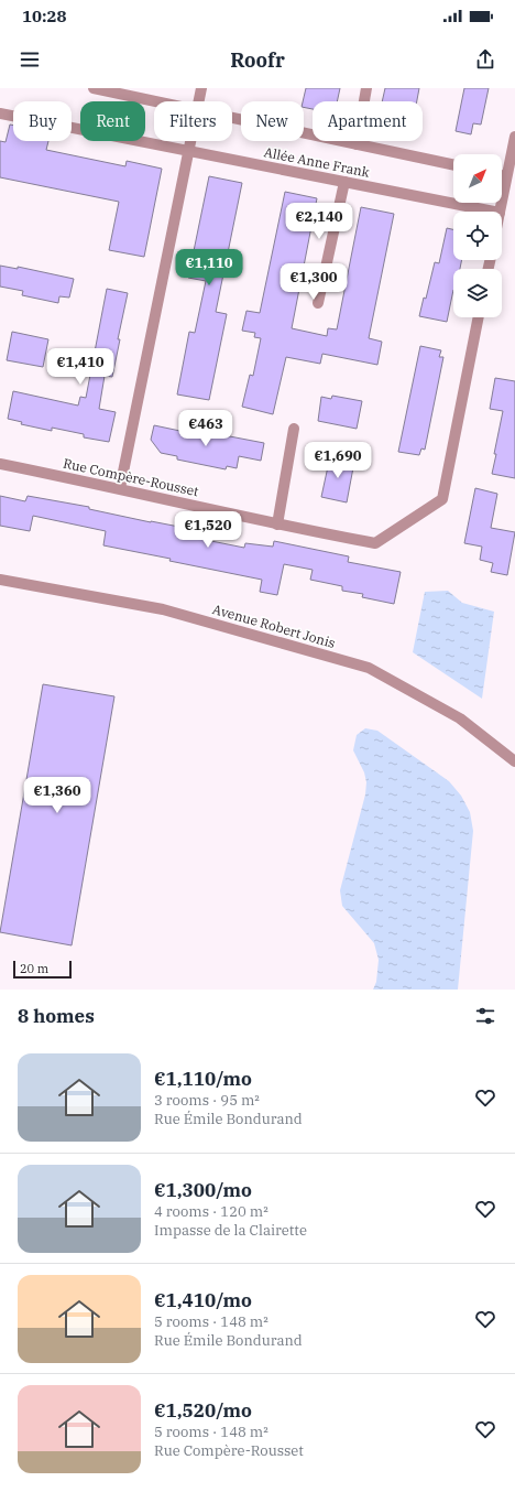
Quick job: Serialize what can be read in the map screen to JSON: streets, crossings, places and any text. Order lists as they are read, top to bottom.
{
  "streets": {
    "street": ["Allée Anne Frank", "Rue Compère-Rousset", "Avenue Robert Jonis"]
  },
  "scale_bar": "20 m",
  "north": "top right",
  "page": {
    "status": "10:28",
    "header": "Roofr",
    "chip": [
      "Buy",
      "Rent",
      "Filters",
      "New",
      "Apartment"
    ],
    "price": [
      "€2,140",
      "€1,110",
      "€1,300",
      "€1,410",
      "€463",
      "€1,690",
      "€1,520",
      "€1,360"
    ],
    "scale": "20 m",
    "heading": "8 homes",
    "list": [
      {
        "name": "€1,110/mo",
        "note": "3 rooms · 95 m² · Rue Émile Bondurand"
      },
      {
        "name": "€1,300/mo",
        "note": "4 rooms · 120 m² · Impasse de la Clairette"
      },
      {
        "name": "€1,410/mo",
        "note": "5 rooms · 148 m² · Rue Émile Bondurand"
      },
      {
        "name": "€1,520/mo",
        "note": "5 rooms · 148 m² · Rue Compère-Rousset"
      }
    ]
  }
}
